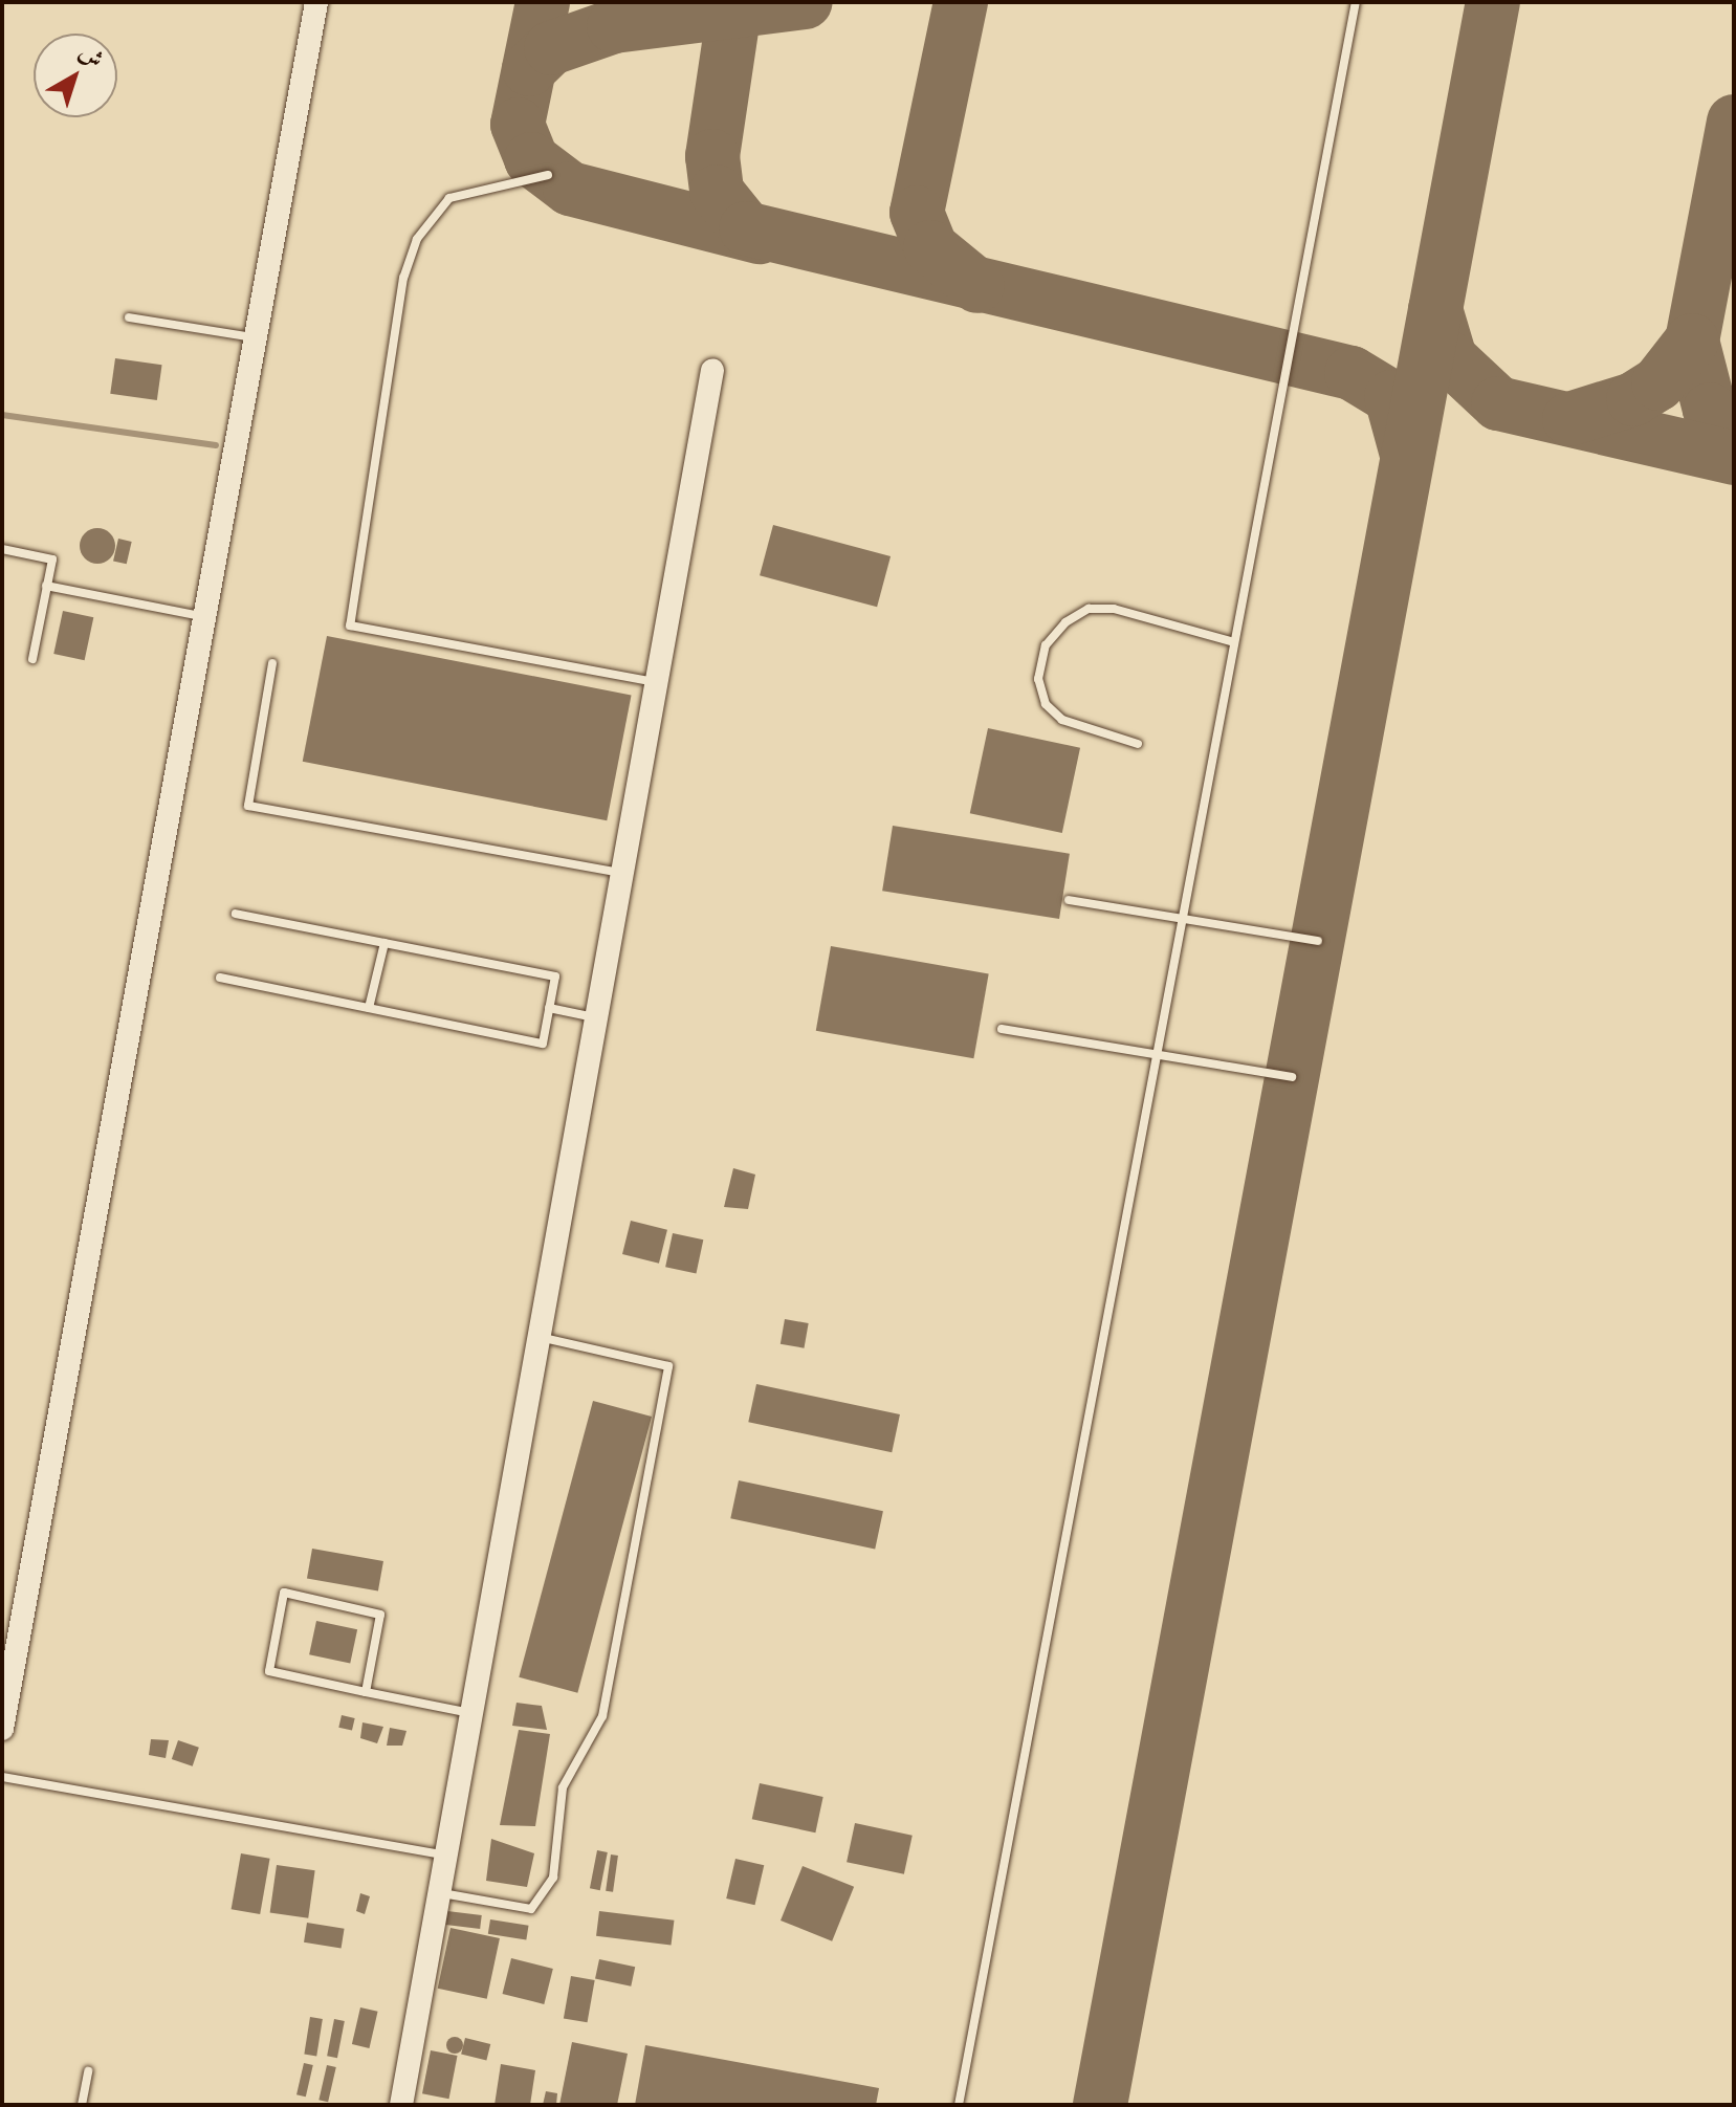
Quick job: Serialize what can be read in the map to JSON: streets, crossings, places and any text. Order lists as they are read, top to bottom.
{
  "north": "top right"
}
